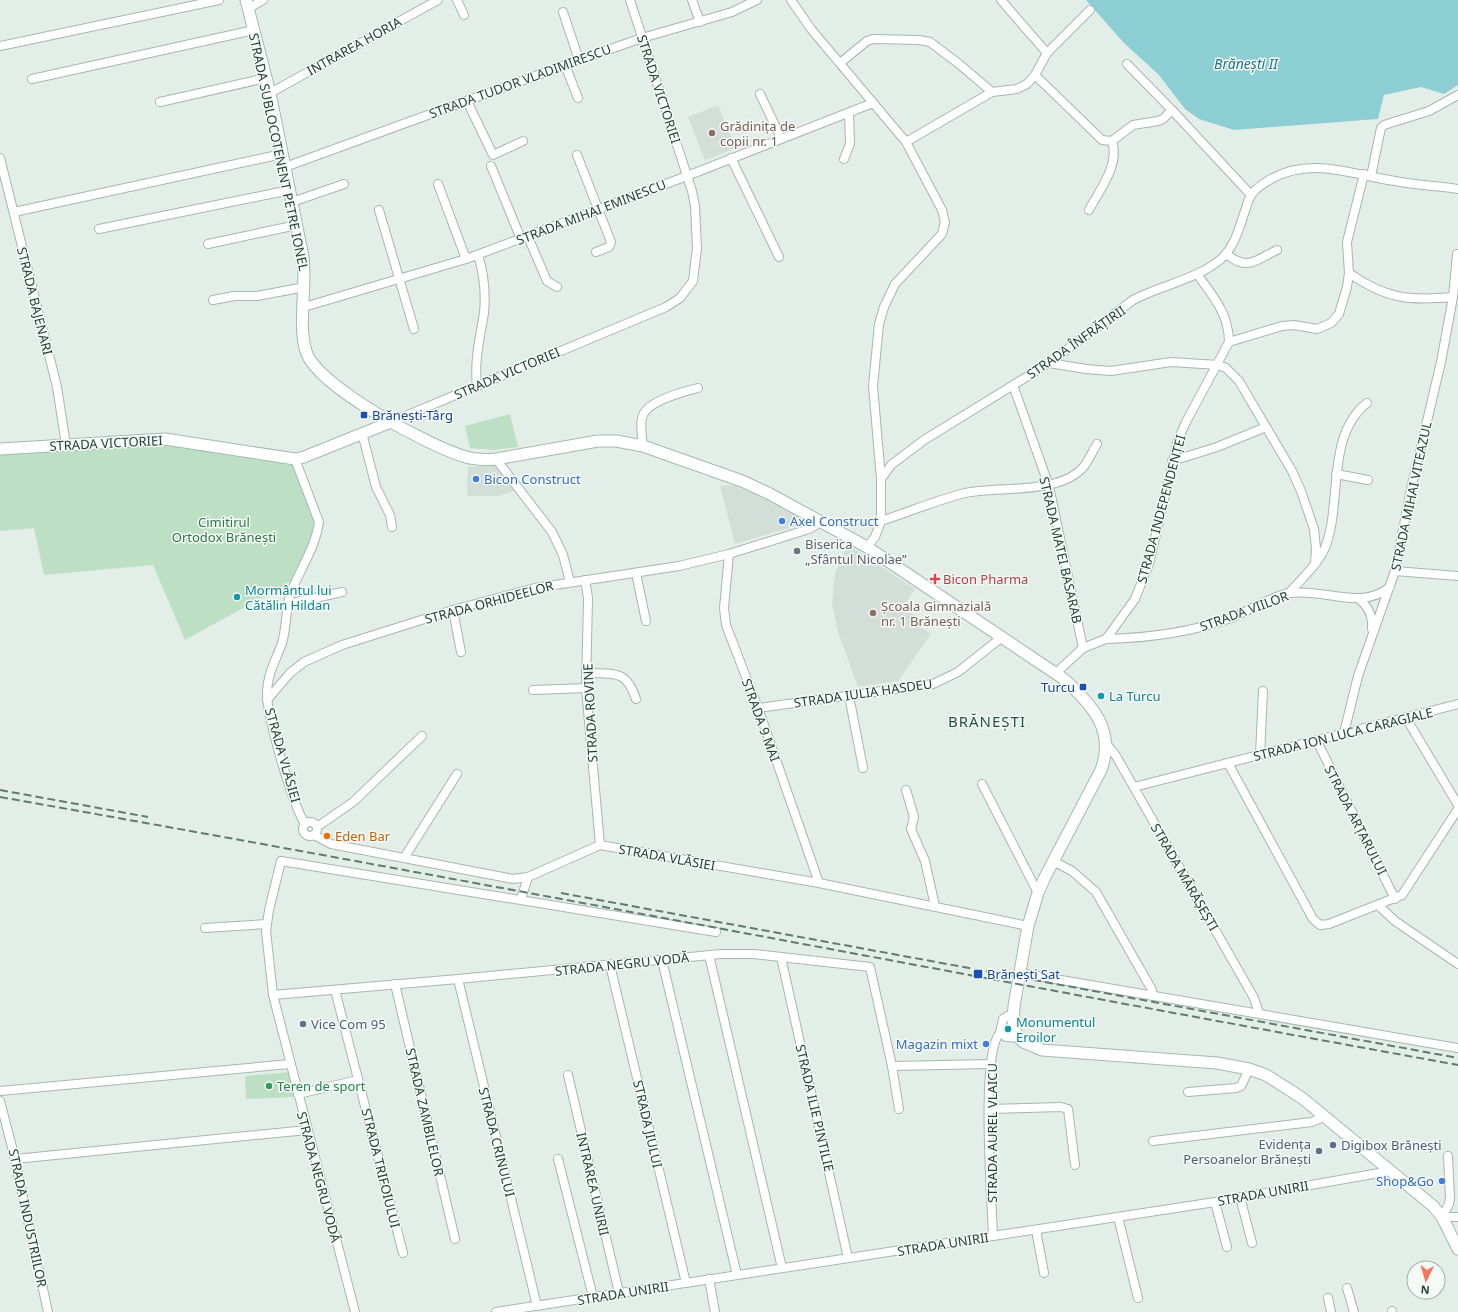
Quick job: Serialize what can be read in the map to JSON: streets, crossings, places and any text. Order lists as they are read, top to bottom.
{
  "streets": {
    "main road": ["STRADA VICTORIEI", "STRADA SUBLOCOTENENT PETRE IONEL"],
    "street": [
      "INTRAREA HORIA",
      "STRADA TUDOR VLADIMIRESCU",
      "STRADA MIHAI EMINESCU",
      "STRADA BAJENARI",
      "STRADA ÎNFRĂȚIRII",
      "STRADA MIHAI VITEAZUL",
      "STRADA INDEPENDENȚEI",
      "STRADA MATEI BASARAB",
      "STRADA ORHIDEELOR",
      "STRADA VIILOR",
      "STRADA IULIA HASDEU",
      "STRADA ROVINE",
      "STRADA 9 MAI",
      "STRADA ION LUCA CARAGIALE",
      "STRADA VLĂSIEI",
      "STRADA ARȚARULUI",
      "STRADA MĂRĂȘEȘTI",
      "STRADA NEGRU VODĂ",
      "STRADA ILIE PINTILIE",
      "STRADA ZAMBILELOR",
      "STRADA JIULUI",
      "STRADA AUREL VLAICU",
      "STRADA CRINULUI",
      "STRADA TRIFOIULUI",
      "INTRAREA UNIRII",
      "STRADA UNIRII",
      "STRADA INDUSTRIILOR"
    ]
  },
  "crossings": [
    ["INTRAREA HORIA", "STRADA SUBLOCOTENENT PETRE IONEL"],
    ["STRADA TUDOR VLADIMIRESCU", "STRADA VICTORIEI"],
    ["STRADA TUDOR VLADIMIRESCU", "STRADA SUBLOCOTENENT PETRE IONEL"],
    ["STRADA VICTORIEI", "STRADA SUBLOCOTENENT PETRE IONEL"],
    ["STRADA VICTORIEI", "STRADA MIHAI EMINESCU"],
    ["STRADA VICTORIEI", "STRADA BAJENARI"],
    ["STRADA VICTORIEI", "STRADA VLĂSIEI"],
    ["STRADA SUBLOCOTENENT PETRE IONEL", "STRADA MIHAI EMINESCU"],
    ["STRADA SUBLOCOTENENT PETRE IONEL", "STRADA ORHIDEELOR"],
    ["STRADA SUBLOCOTENENT PETRE IONEL", "STRADA IULIA HASDEU"],
    ["STRADA SUBLOCOTENENT PETRE IONEL", "STRADA VLĂSIEI"],
    ["STRADA SUBLOCOTENENT PETRE IONEL", "STRADA MĂRĂȘEȘTI"],
    ["STRADA SUBLOCOTENENT PETRE IONEL", "STRADA AUREL VLAICU"],
    ["STRADA ÎNFRĂȚIRII", "STRADA MATEI BASARAB"],
    ["STRADA MIHAI VITEAZUL", "STRADA VIILOR"],
    ["STRADA MIHAI VITEAZUL", "STRADA ION LUCA CARAGIALE"],
    ["STRADA INDEPENDENȚEI", "STRADA VIILOR"],
    ["STRADA ORHIDEELOR", "STRADA ROVINE"],
    ["STRADA ORHIDEELOR", "STRADA 9 MAI"],
    ["STRADA ORHIDEELOR", "STRADA VLĂSIEI"],
    ["STRADA IULIA HASDEU", "STRADA 9 MAI"],
    ["STRADA ROVINE", "STRADA VLĂSIEI"],
    ["STRADA 9 MAI", "STRADA VLĂSIEI"],
    ["STRADA ION LUCA CARAGIALE", "STRADA ARȚARULUI"],
    ["STRADA ION LUCA CARAGIALE", "STRADA MĂRĂȘEȘTI"],
    ["STRADA NEGRU VODĂ", "STRADA ILIE PINTILIE"],
    ["STRADA NEGRU VODĂ", "STRADA ZAMBILELOR"],
    ["STRADA NEGRU VODĂ", "STRADA JIULUI"],
    ["STRADA NEGRU VODĂ", "STRADA CRINULUI"],
    ["STRADA NEGRU VODĂ", "STRADA TRIFOIULUI"],
    ["STRADA ILIE PINTILIE", "STRADA UNIRII"],
    ["STRADA JIULUI", "STRADA UNIRII"],
    ["STRADA AUREL VLAICU", "STRADA UNIRII"],
    ["STRADA CRINULUI", "STRADA UNIRII"],
    ["INTRAREA UNIRII", "STRADA UNIRII"]
  ],
  "districts": ["BRĂNEȘTI"],
  "water": ["Brănești II"],
  "parks": ["Cimitirul Ortodox Brănești"],
  "places": {
    "other": [
      "Grădinița de copii nr. 1",
      "Bicon Construct",
      "Axel Construct",
      "Biserica „Sfântul Nicolae”",
      "Mormântul lui Cătălin Hildan",
      "Școala Gimnazială nr. 1 Brănești",
      "La Turcu",
      "Eden Bar",
      "Vice Com 95",
      "Monumentul Eroilor",
      "Magazin mixt",
      "Teren de sport",
      "Digibox Brănești",
      "Evidența Persoanelor Brănești",
      "Shop&Go"
    ],
    "transit": ["Brănești-Târg", "Turcu", "Brănești Sat"],
    "health": ["Bicon Pharma"]
  },
  "north": "bottom"
}
